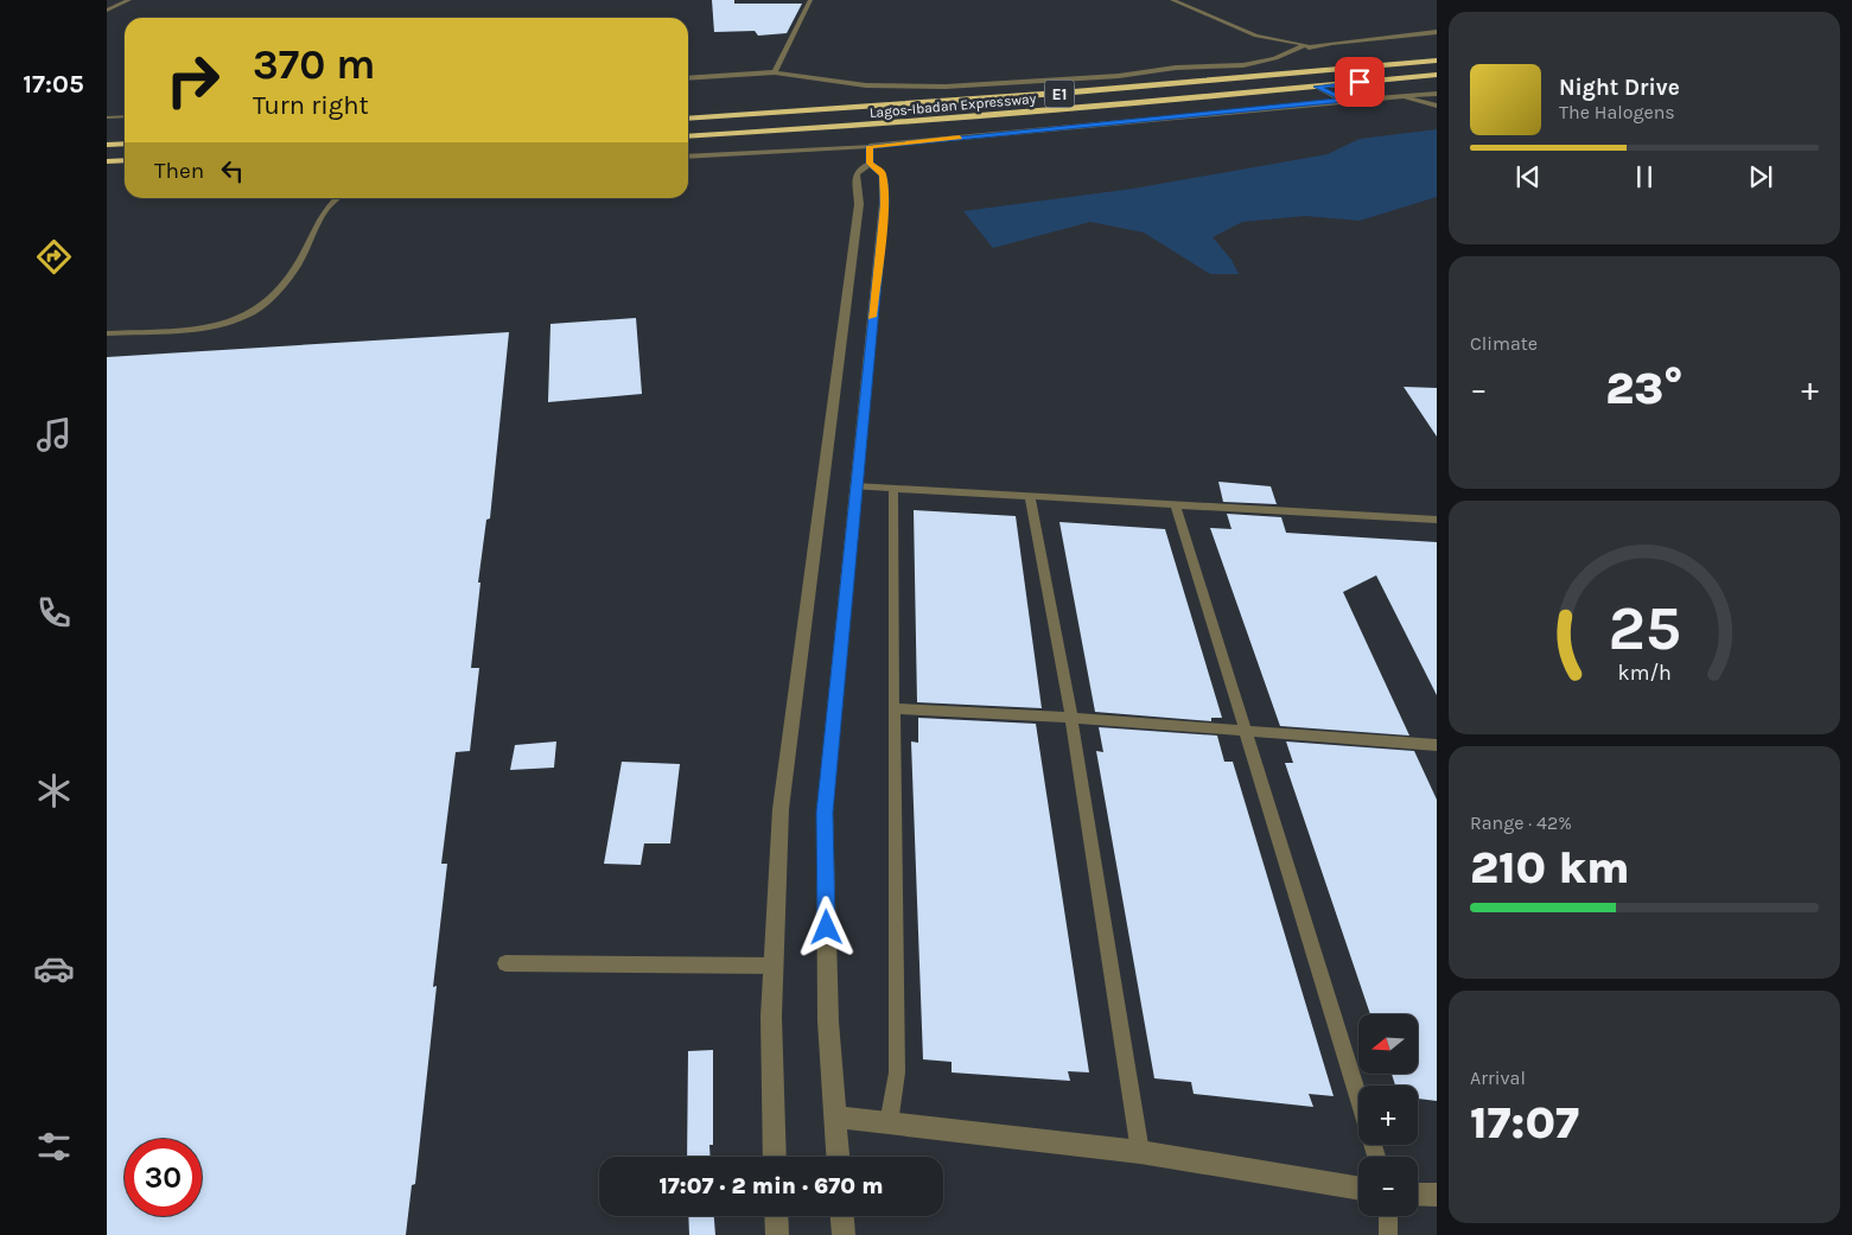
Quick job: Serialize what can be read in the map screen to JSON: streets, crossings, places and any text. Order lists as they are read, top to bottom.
{
  "streets": {
    "highway": ["E1", "Lagos-Ibadan Expressway"]
  },
  "north": "left",
  "page": {
    "tabs": "17:05",
    "turn": ["370 m", "Turn right"],
    "song": ["Night Drive", "The Halogens"],
    "then": "Then",
    "tile": [
      "Climate",
      ["Range · 42%", "210 km"],
      ["Arrival", "17:07"]
    ],
    "heat": ["−", "23°", "+"],
    "map_buttons": ["+", "−"],
    "limit": "30",
    "trip": "17:07 · 2 min · 670 m",
    "gauge": ["25", "km/h"]
  }
}
